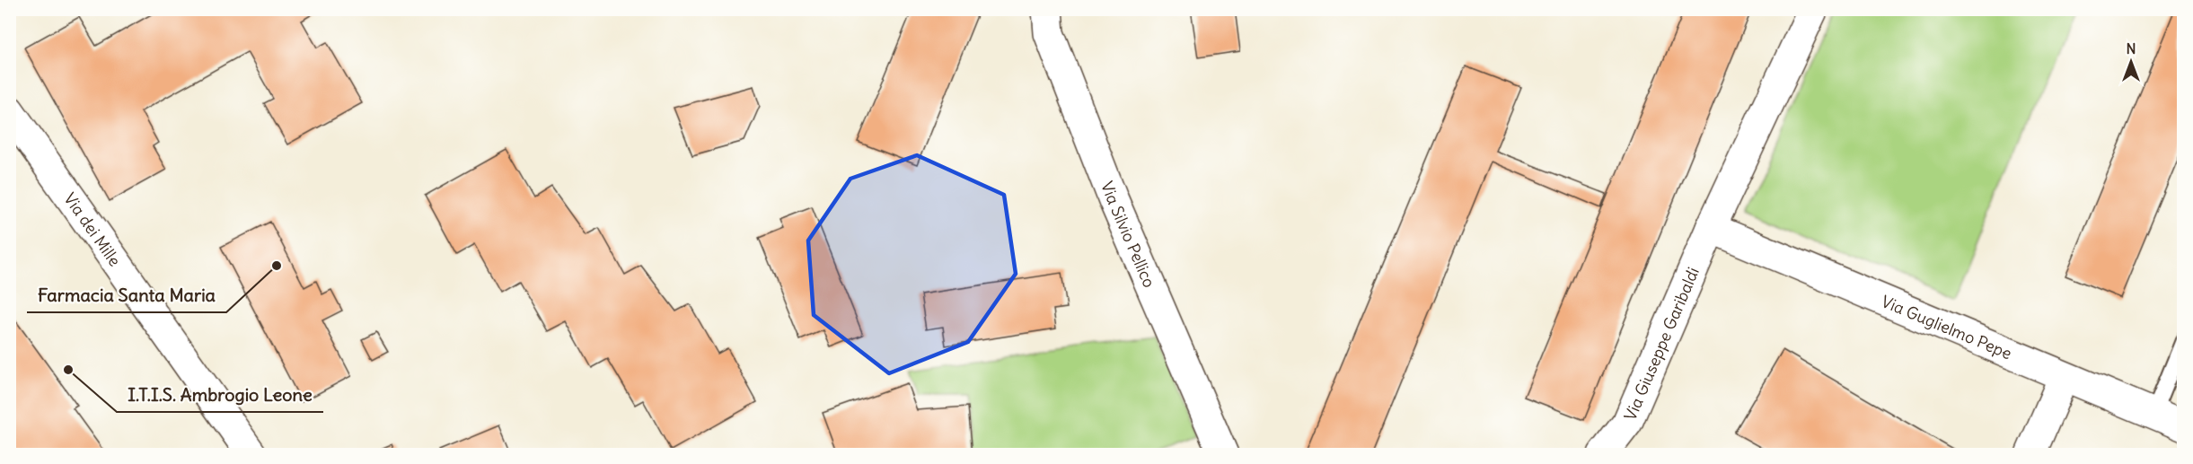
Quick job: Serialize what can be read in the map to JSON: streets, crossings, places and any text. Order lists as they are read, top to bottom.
{
  "streets": {
    "street": [
      "Via dei Mille",
      "Via Silvio Pellico",
      "Via Guglielmo Pepe",
      "Via Giuseppe Garibaldi"
    ]
  },
  "crossings": [
    ["Via Guglielmo Pepe", "Via Giuseppe Garibaldi"]
  ],
  "places": ["Farmacia Santa Maria", "I.T.I.S. Ambrogio Leone"],
  "north": "top"
}
